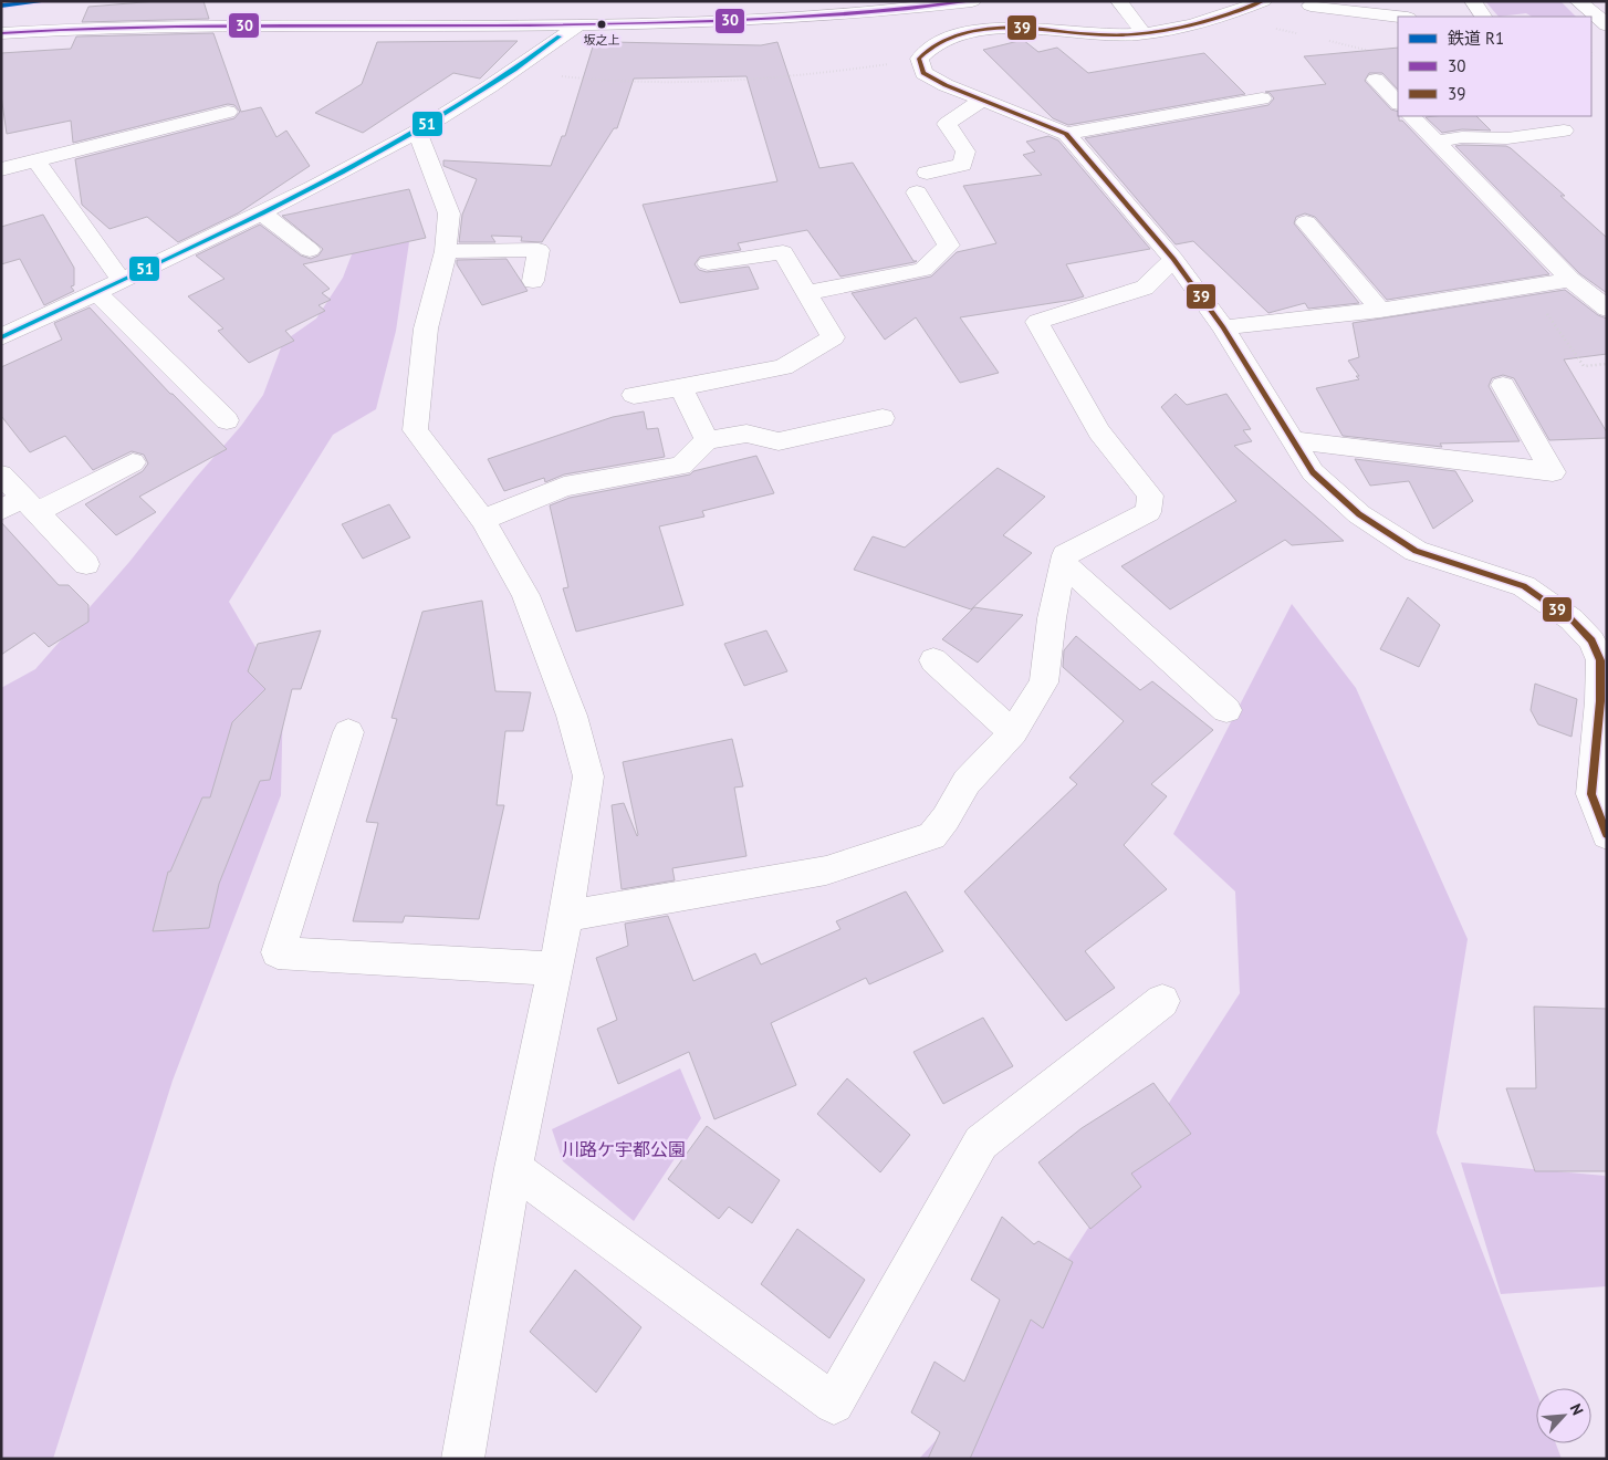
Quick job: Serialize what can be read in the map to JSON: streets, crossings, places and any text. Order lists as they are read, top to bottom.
{
  "parks": ["川路ケ宇都公園"],
  "places": ["坂之上"],
  "lines": [
    "rail line R1",
    "transit line 30",
    "transit line 39",
    "transit line 51"
  ],
  "legend": ["鉄道 R1", "30", "39"],
  "north": "top right"
}
